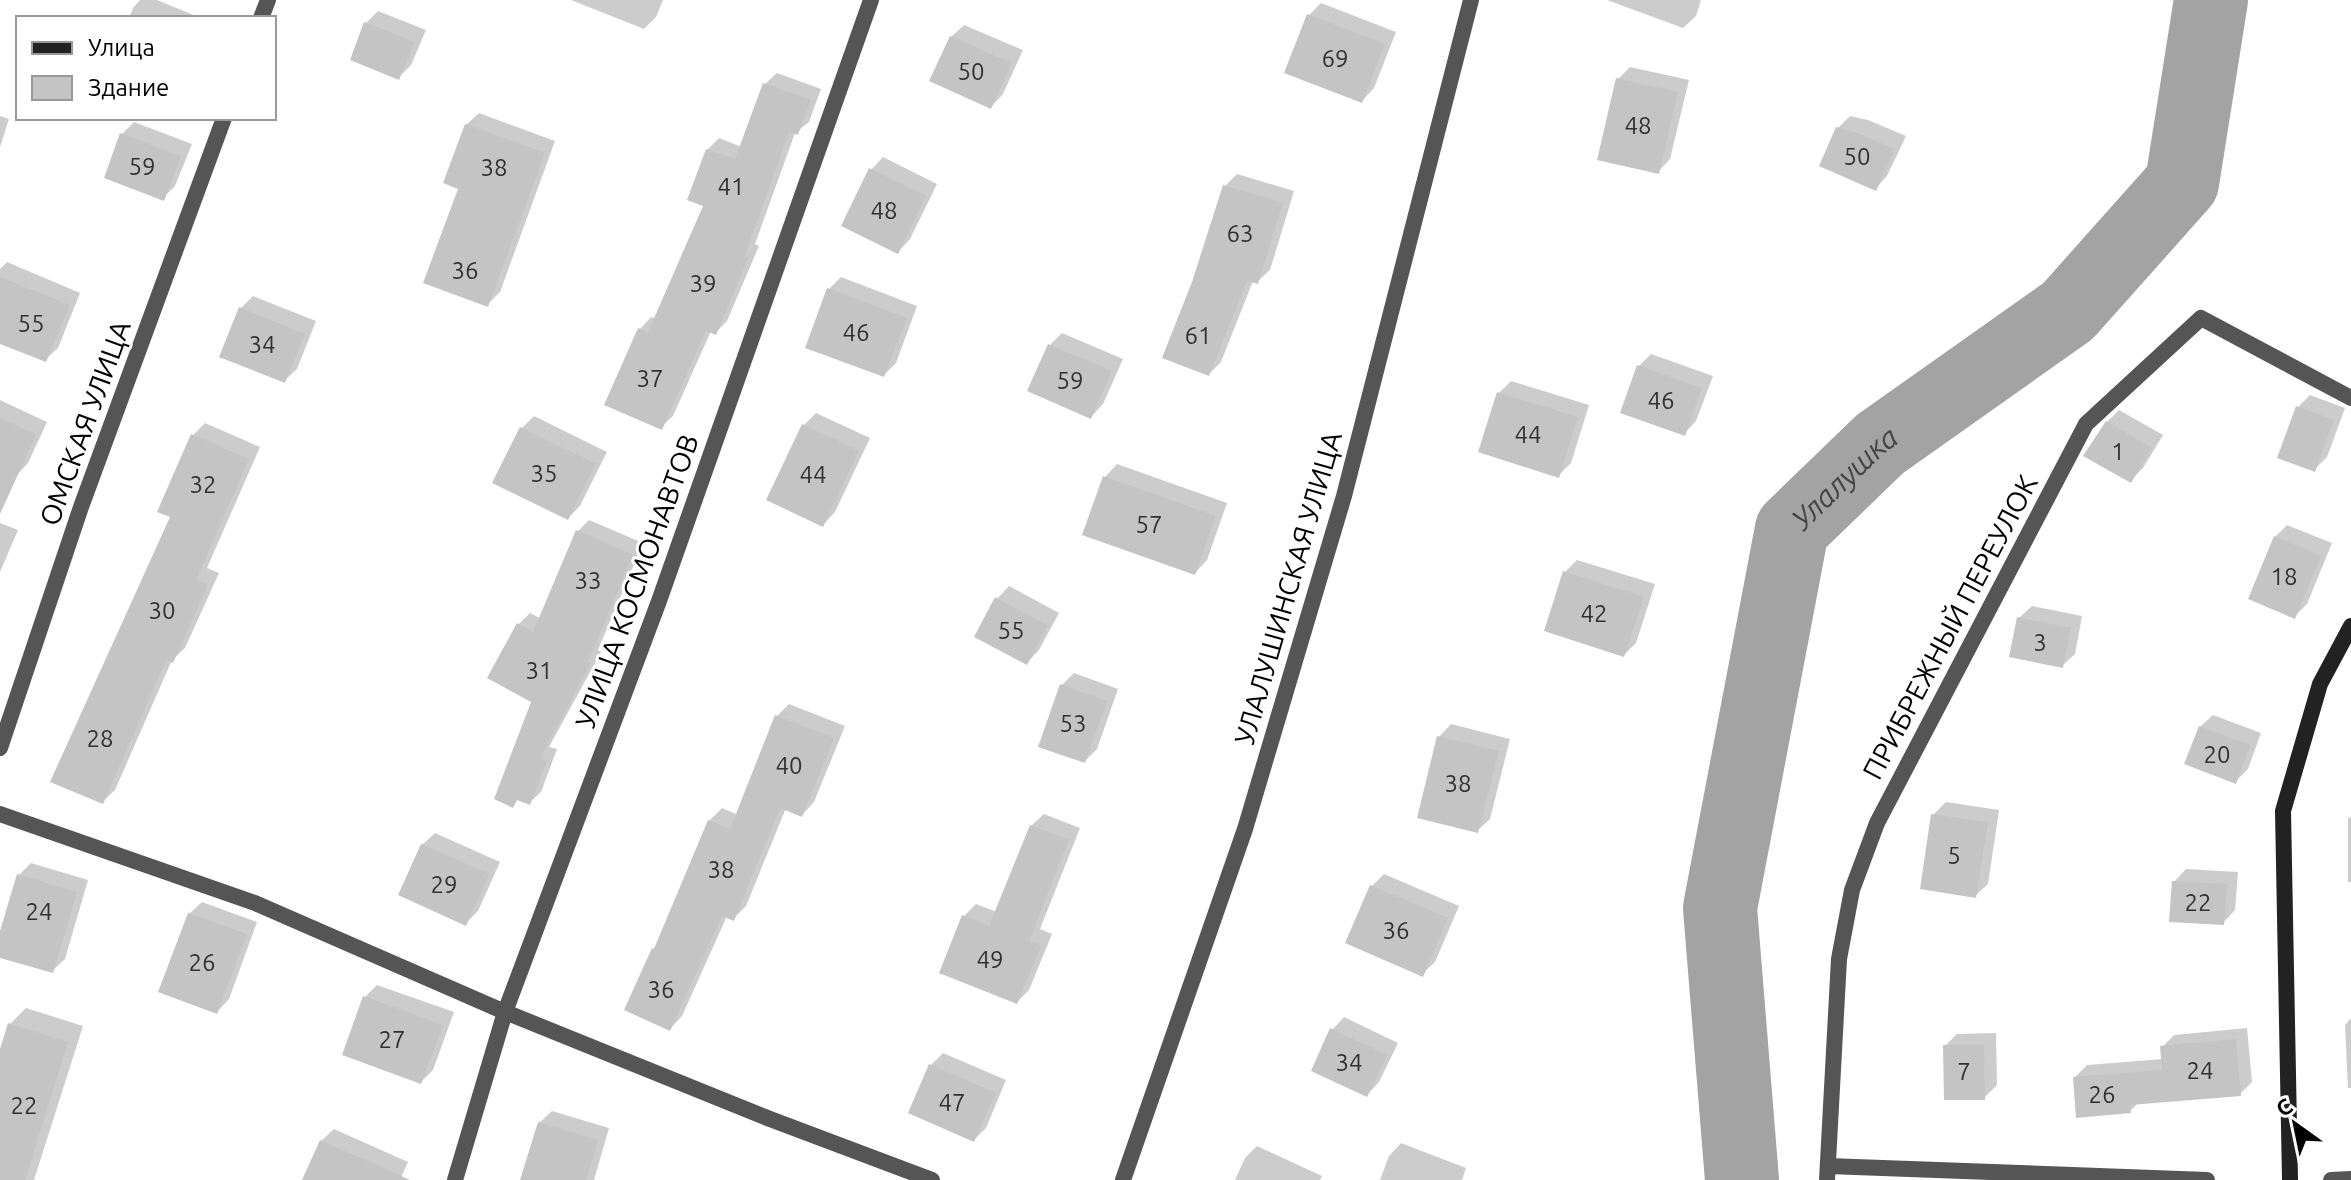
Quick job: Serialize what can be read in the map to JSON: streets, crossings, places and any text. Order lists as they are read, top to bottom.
{
  "streets": {
    "street": [
      "ОМСКАЯ УЛИЦА",
      "УЛИЦА КОСМОНАВТОВ",
      "УЛАЛУШИНСКАЯ УЛИЦА",
      "ПРИБРЕЖНЫЙ ПЕРЕУЛОК"
    ]
  },
  "water": ["Улалушка"],
  "house_numbers": [
    "69",
    "50",
    "48",
    "50",
    "59",
    "38",
    "41",
    "48",
    "63",
    "36",
    "39",
    "55",
    "46",
    "61",
    "34",
    "37",
    "59",
    "46",
    "44",
    "1",
    "35",
    "44",
    "32",
    "57",
    "18",
    "33",
    "30",
    "42",
    "55",
    "3",
    "31",
    "53",
    "28",
    "20",
    "40",
    "38",
    "5",
    "38",
    "29",
    "22",
    "24",
    "36",
    "49",
    "26",
    "36",
    "27",
    "34",
    "24",
    "7",
    "26",
    "47",
    "22"
  ],
  "legend": ["Улица", "Здание"],
  "north": "top left"
}
